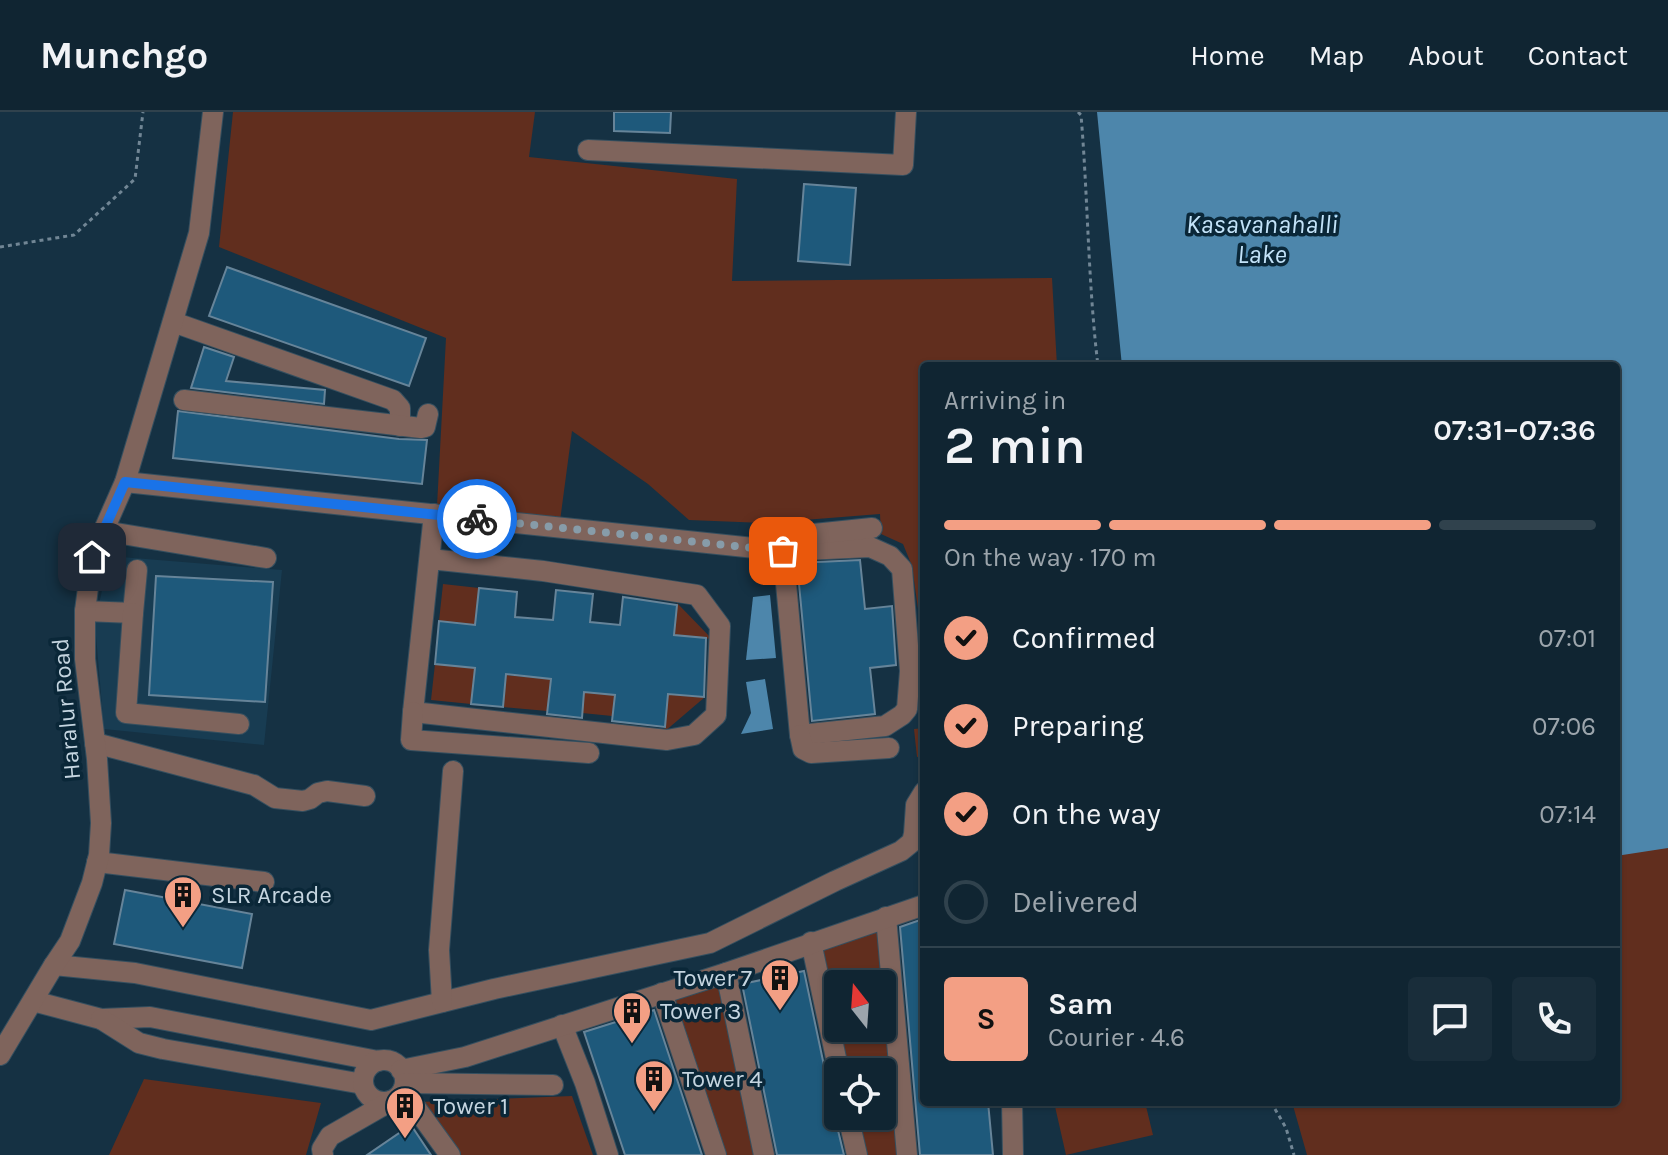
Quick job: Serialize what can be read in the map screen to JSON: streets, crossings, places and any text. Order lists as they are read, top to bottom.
{
  "streets": {
    "street": ["Haralur Road"]
  },
  "water": ["Kasavanahalli Lake"],
  "places": {
    "building": [
      "SLR Arcade",
      "Tower 7",
      "Tower 3",
      "Tower 4",
      "Tower 1"
    ]
  },
  "north": "top",
  "page": {
    "header": "Munchgo",
    "nav": [
      "Home",
      "Map",
      "About",
      "Contact"
    ],
    "heading": ["2 min", "Arriving in", "07:31–07:36"],
    "panel": ["Sam", "Courier · 4.6"],
    "bar": "On the way · 170 m",
    "list": [
      ["Confirmed", "07:01"],
      ["Preparing", "07:06"],
      ["On the way", "07:14"],
      "Delivered"
    ],
    "round": "S"
  }
}
